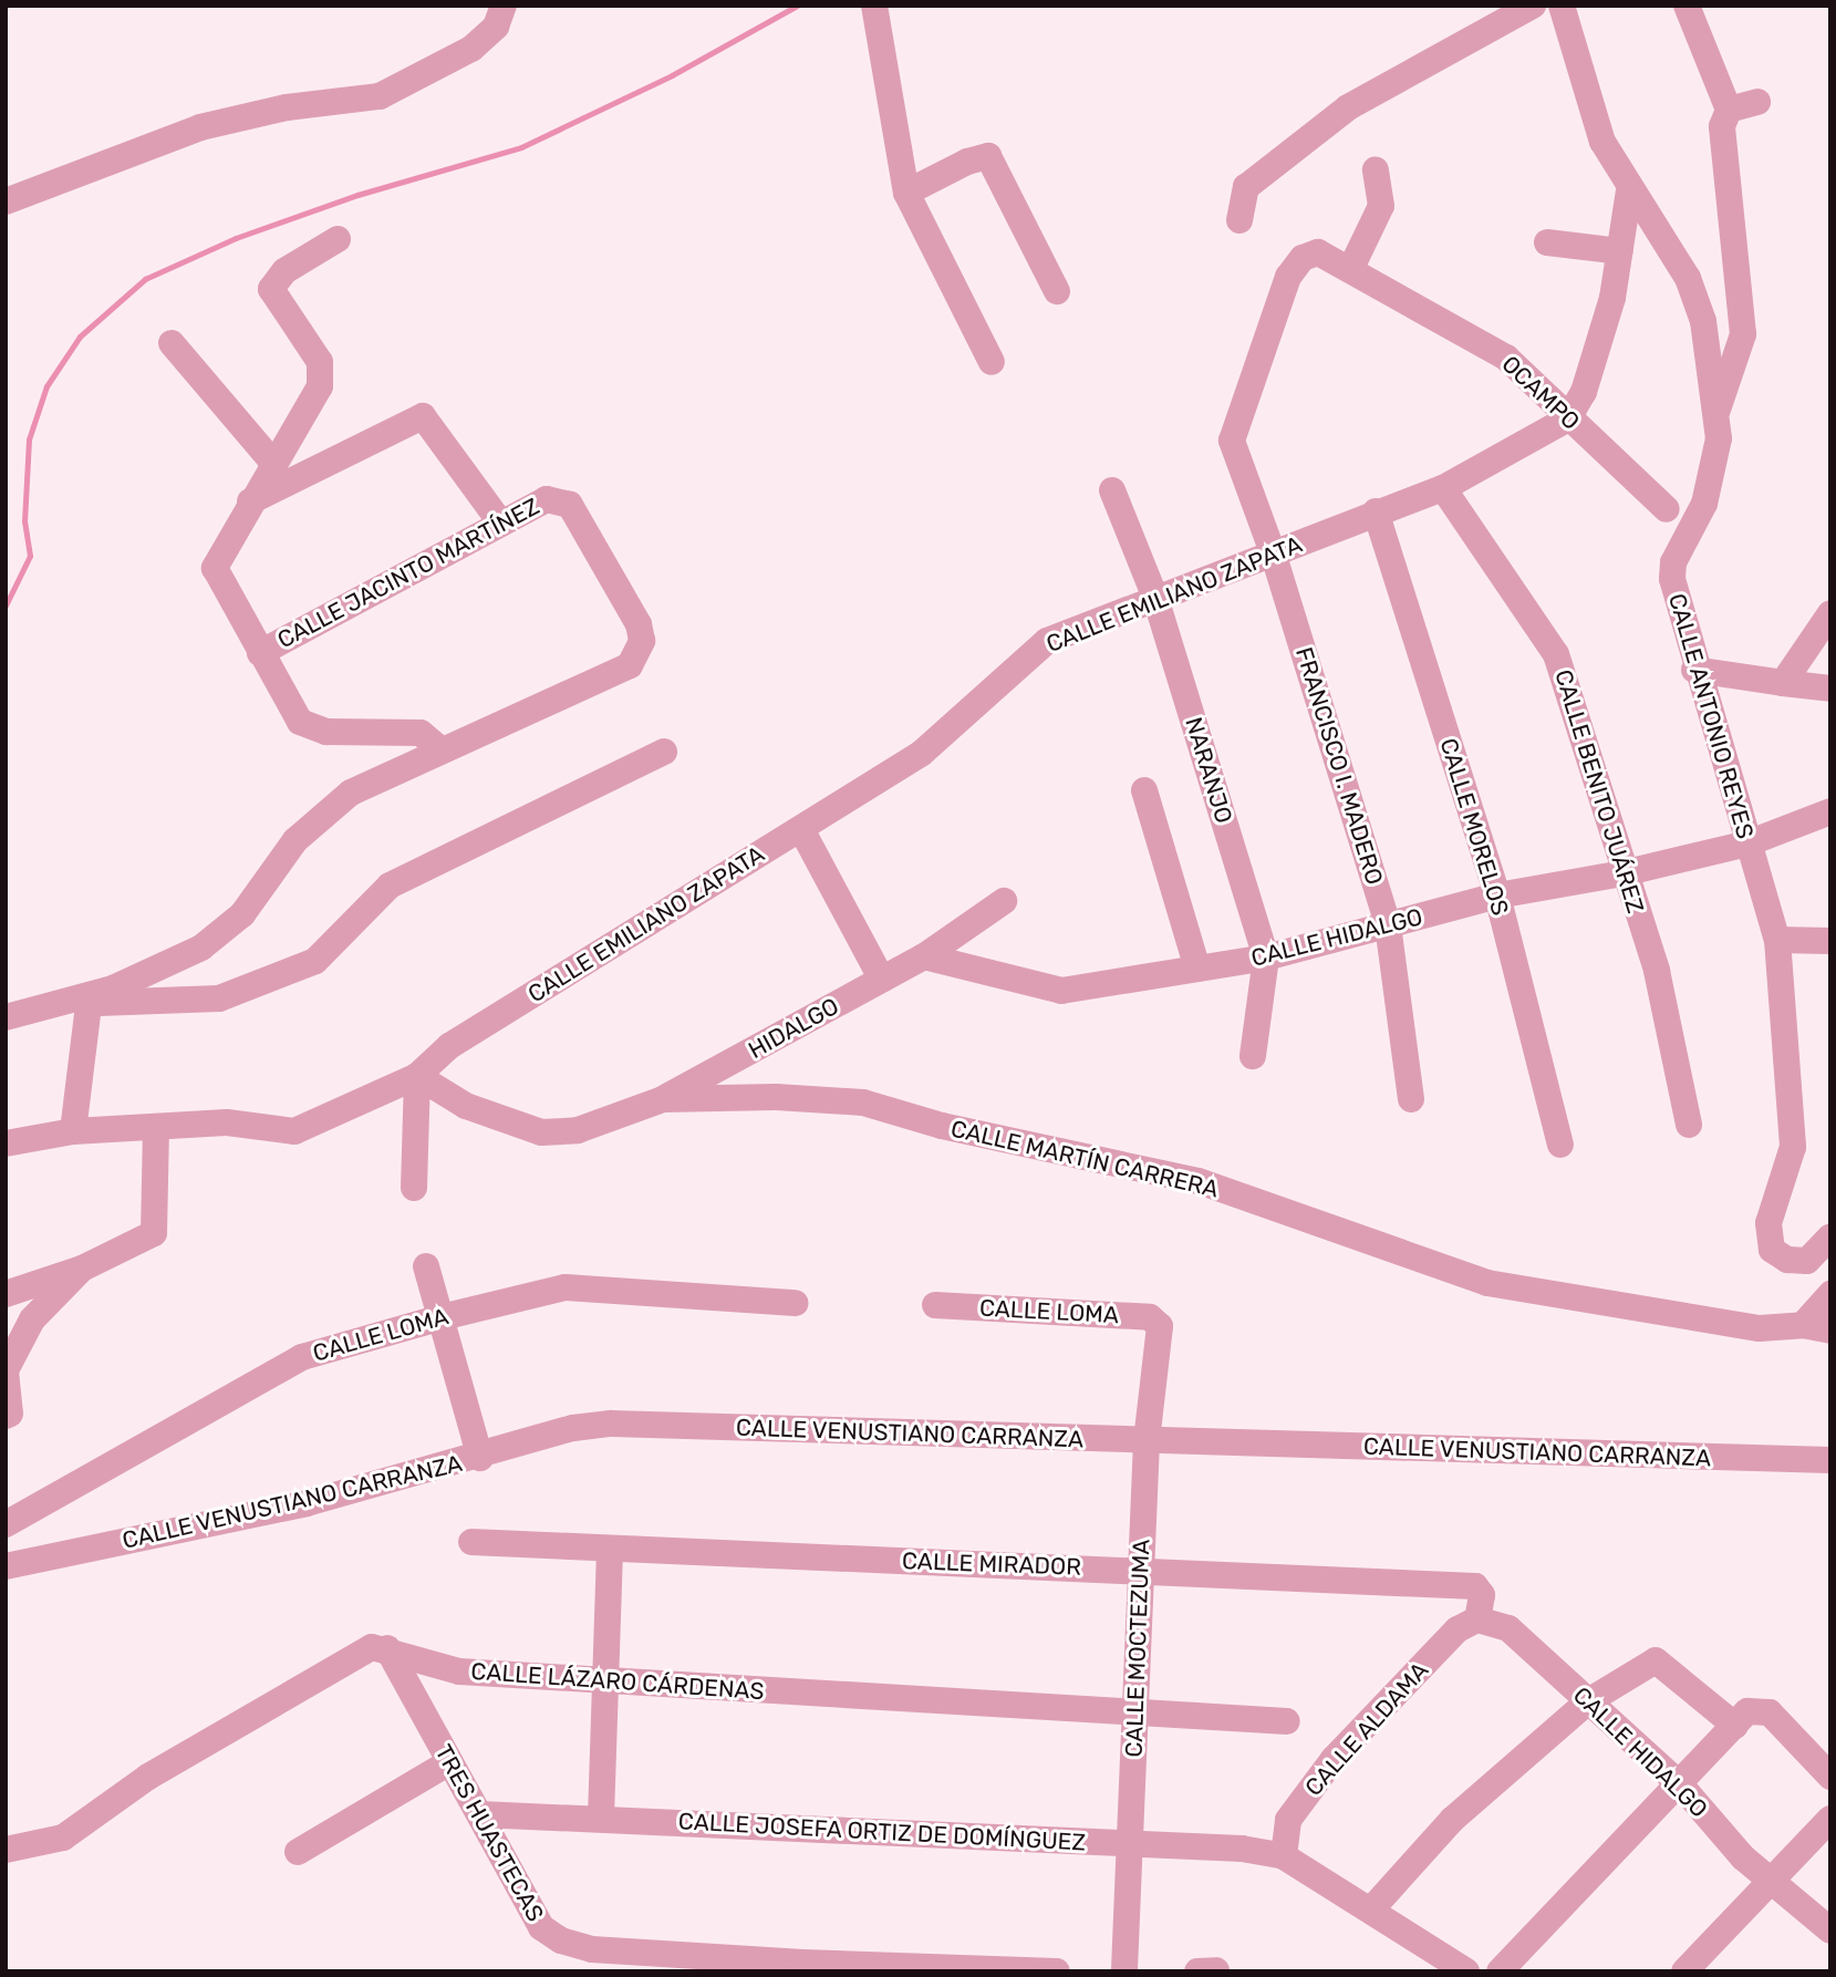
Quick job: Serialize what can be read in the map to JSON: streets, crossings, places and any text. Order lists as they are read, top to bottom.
{
  "streets": {
    "street": [
      "OCAMPO",
      "CALLE JACINTO MARTÍNEZ",
      "CALLE EMILIANO ZAPATA",
      "CALLE ANTONIO REYES",
      "FRANCISCO I. MADERO",
      "NARANJO",
      "CALLE BENITO JUÁREZ",
      "CALLE MORELOS",
      "CALLE HIDALGO",
      "HIDALGO",
      "CALLE MARTÍN CARRERA",
      "CALLE LOMA",
      "CALLE VENUSTIANO CARRANZA",
      "CALLE MIRADOR",
      "CALLE MOCTEZUMA",
      "CALLE LÁZARO CÁRDENAS",
      "CALLE ALDAMA",
      "CALLE JOSEFA ORTIZ DE DOMÍNGUEZ",
      "TRES HUASTECAS"
    ]
  },
  "crossings": [
    ["OCAMPO", "CALLE EMILIANO ZAPATA"],
    ["OCAMPO", "FRANCISCO I. MADERO"],
    ["CALLE EMILIANO ZAPATA", "FRANCISCO I. MADERO"],
    ["CALLE EMILIANO ZAPATA", "NARANJO"],
    ["CALLE EMILIANO ZAPATA", "CALLE BENITO JUÁREZ"],
    ["CALLE EMILIANO ZAPATA", "CALLE MORELOS"],
    ["CALLE EMILIANO ZAPATA", "CALLE MARTÍN CARRERA"],
    ["CALLE ANTONIO REYES", "CALLE HIDALGO"],
    ["FRANCISCO I. MADERO", "CALLE HIDALGO"],
    ["NARANJO", "CALLE HIDALGO"],
    ["CALLE BENITO JUÁREZ", "CALLE HIDALGO"],
    ["CALLE MORELOS", "CALLE HIDALGO"],
    ["CALLE HIDALGO", "HIDALGO"],
    ["CALLE HIDALGO", "CALLE MIRADOR"],
    ["CALLE HIDALGO", "CALLE ALDAMA"],
    ["HIDALGO", "CALLE MARTÍN CARRERA"],
    ["CALLE LOMA", "CALLE MOCTEZUMA"],
    ["CALLE VENUSTIANO CARRANZA", "CALLE MOCTEZUMA"],
    ["CALLE MIRADOR", "CALLE MOCTEZUMA"],
    ["CALLE MIRADOR", "CALLE ALDAMA"],
    ["CALLE MOCTEZUMA", "CALLE LÁZARO CÁRDENAS"],
    ["CALLE MOCTEZUMA", "CALLE JOSEFA ORTIZ DE DOMÍNGUEZ"],
    ["CALLE LÁZARO CÁRDENAS", "TRES HUASTECAS"],
    ["CALLE ALDAMA", "CALLE JOSEFA ORTIZ DE DOMÍNGUEZ"],
    ["CALLE JOSEFA ORTIZ DE DOMÍNGUEZ", "TRES HUASTECAS"]
  ]
}
